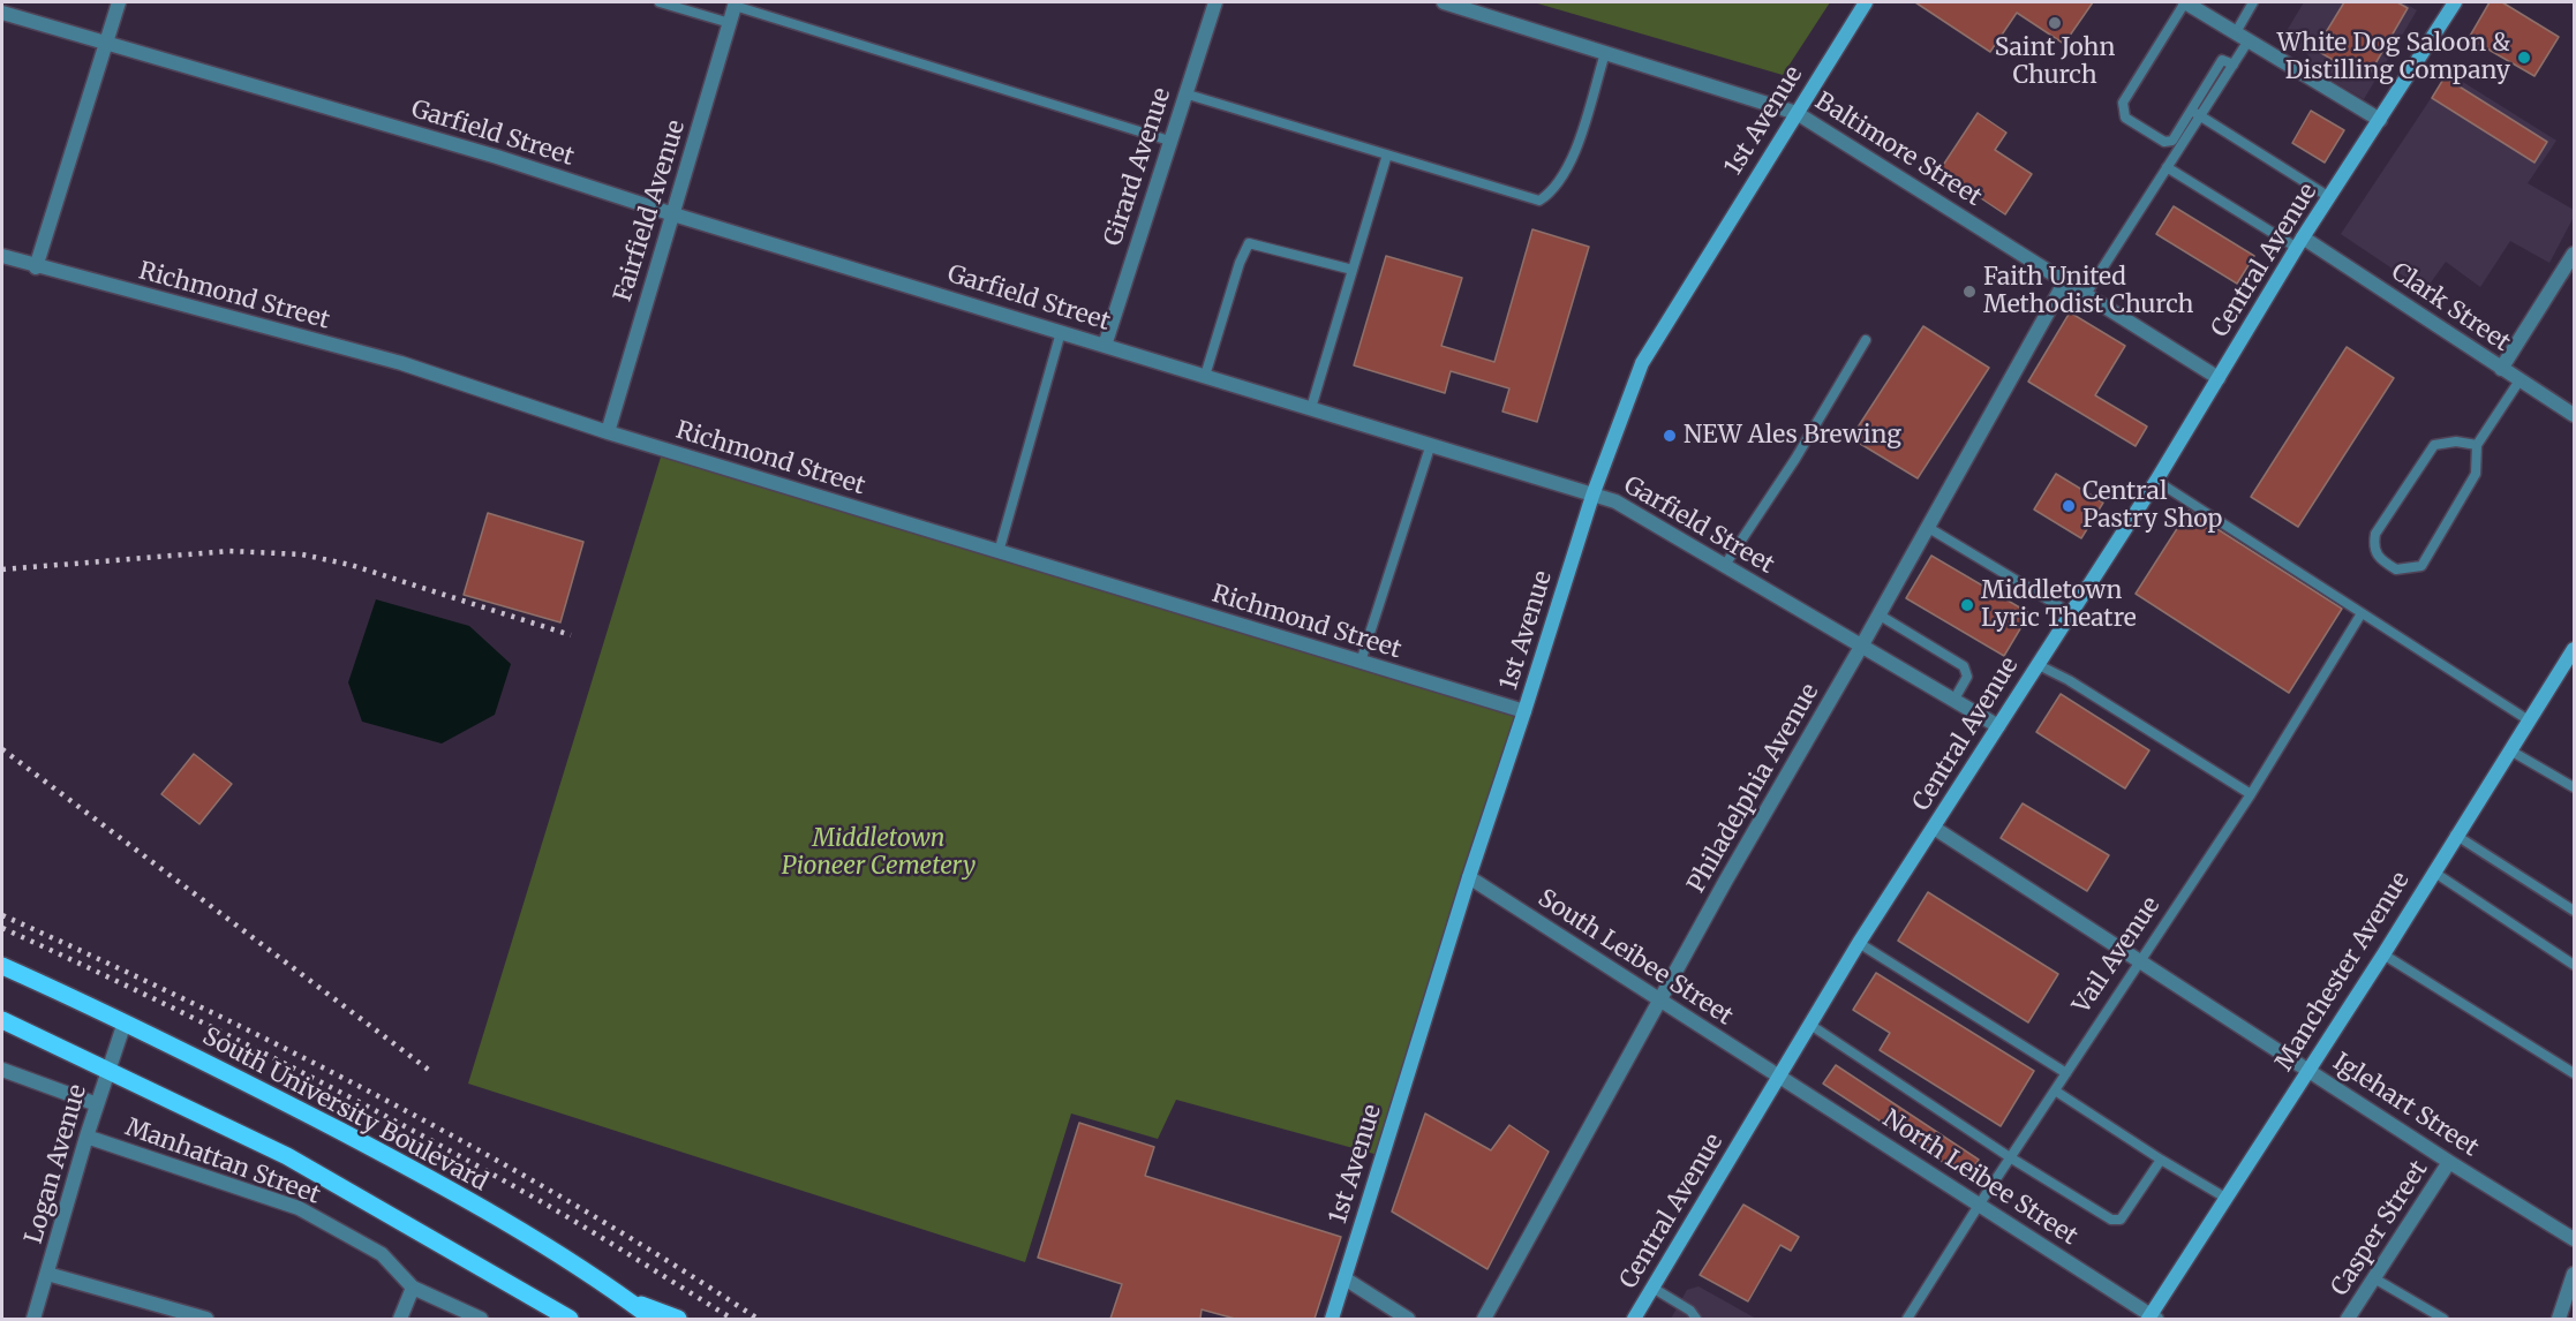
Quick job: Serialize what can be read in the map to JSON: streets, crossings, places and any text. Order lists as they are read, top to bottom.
{
  "streets": {
    "main road": ["South University Boulevard"],
    "street": [
      "1st Avenue",
      "Garfield Street",
      "Baltimore Street",
      "Girard Avenue",
      "Fairfield Avenue",
      "Central Avenue",
      "Richmond Street",
      "Clark Street",
      "Philadelphia Avenue",
      "South Leibee Street",
      "Manchester Avenue",
      "Iglehart Street",
      "Manhattan Street",
      "Logan Avenue",
      "North Leibee Street",
      "Casper Street"
    ],
    "lane": ["Vail Avenue"]
  },
  "crossings": [
    ["1st Avenue", "Garfield Street"],
    ["1st Avenue", "Baltimore Street"],
    ["1st Avenue", "Richmond Street"],
    ["1st Avenue", "South Leibee Street"],
    ["Garfield Street", "Girard Avenue"],
    ["Garfield Street", "Fairfield Avenue"],
    ["Garfield Street", "Central Avenue"],
    ["Garfield Street", "Philadelphia Avenue"],
    ["Baltimore Street", "Central Avenue"],
    ["Baltimore Street", "Philadelphia Avenue"],
    ["Fairfield Avenue", "Richmond Street"],
    ["Central Avenue", "Clark Street"],
    ["Central Avenue", "South Leibee Street"],
    ["Central Avenue", "Iglehart Street"],
    ["Central Avenue", "North Leibee Street"],
    ["Philadelphia Avenue", "South Leibee Street"],
    ["Vail Avenue", "Iglehart Street"],
    ["Vail Avenue", "North Leibee Street"],
    ["South Leibee Street", "North Leibee Street"],
    ["Manchester Avenue", "Iglehart Street"],
    ["Manchester Avenue", "North Leibee Street"],
    ["Iglehart Street", "Casper Street"],
    ["South University Boulevard", "Logan Avenue"],
    ["Manhattan Street", "Logan Avenue"]
  ],
  "parks": ["Middletown Pioneer Cemetery"],
  "places": [
    "Saint John Church",
    "White Dog Saloon & Distilling Company",
    "Faith United Methodist Church",
    "NEW Ales Brewing",
    "Central Pastry Shop",
    "Middletown Lyric Theatre"
  ]
}
